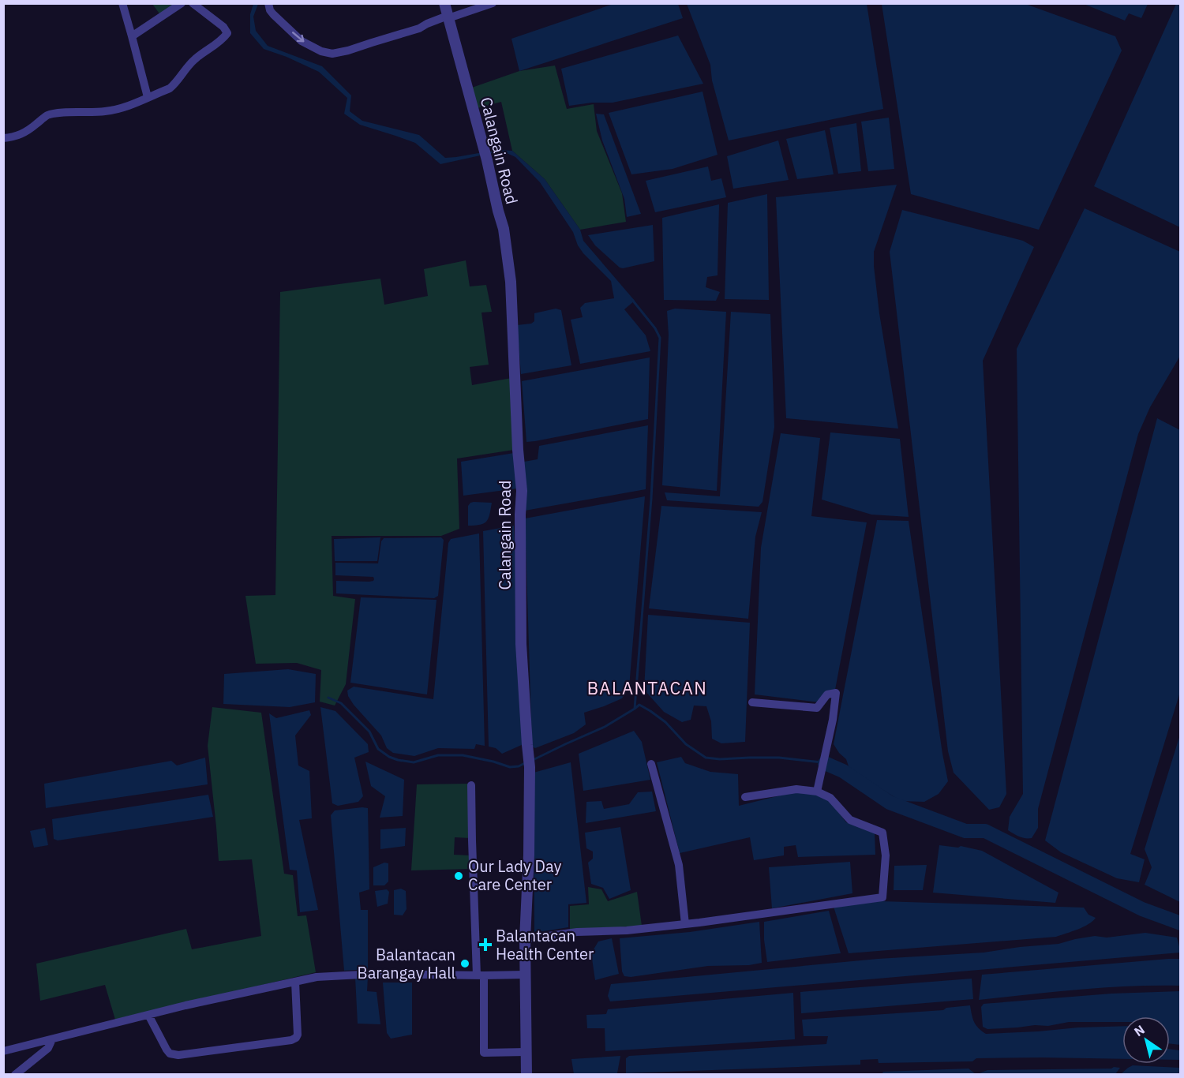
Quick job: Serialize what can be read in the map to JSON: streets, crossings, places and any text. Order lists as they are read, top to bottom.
{
  "streets": {
    "street": ["Calangain Road"]
  },
  "districts": ["BALANTACAN"],
  "places": {
    "other": ["Our Lady Day Care Center", "Balantacan Barangay Hall"],
    "health": ["Balantacan Health Center"]
  },
  "north": "top left"
}
